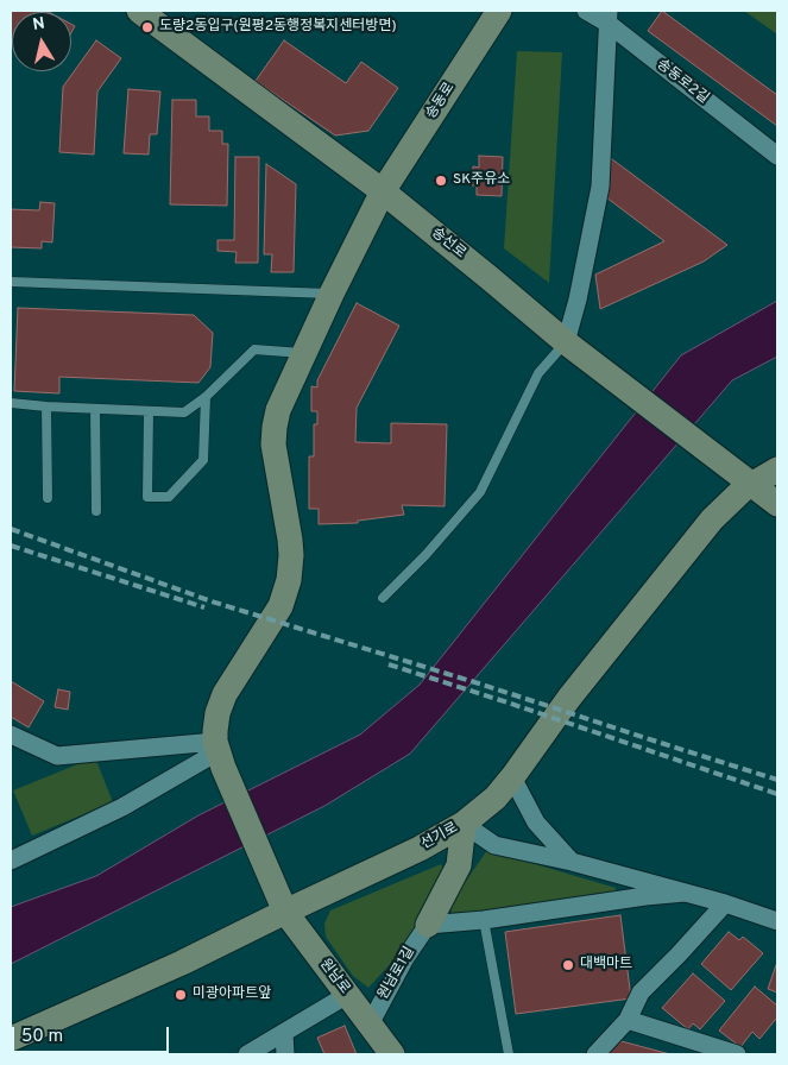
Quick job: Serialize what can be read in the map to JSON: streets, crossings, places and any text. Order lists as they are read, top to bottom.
{
  "streets": {
    "main road": [
      "송동로",
      "송선로",
      "선기로",
      "원남로"
    ],
    "street": ["송동로2길", "원남로1길"]
  },
  "crossings": [
    ["송동로", "송선로"],
    ["송동로", "원남로"],
    ["송선로", "선기로"],
    ["선기로", "원남로"],
    ["원남로1길", "원남로"]
  ],
  "places": [
    "도량2동입구(원평2동행정복지센터방면)",
    "SK주유소",
    "대백마트",
    "미광아파트앞"
  ],
  "scale_bar": "50 m",
  "north": "top"
}
